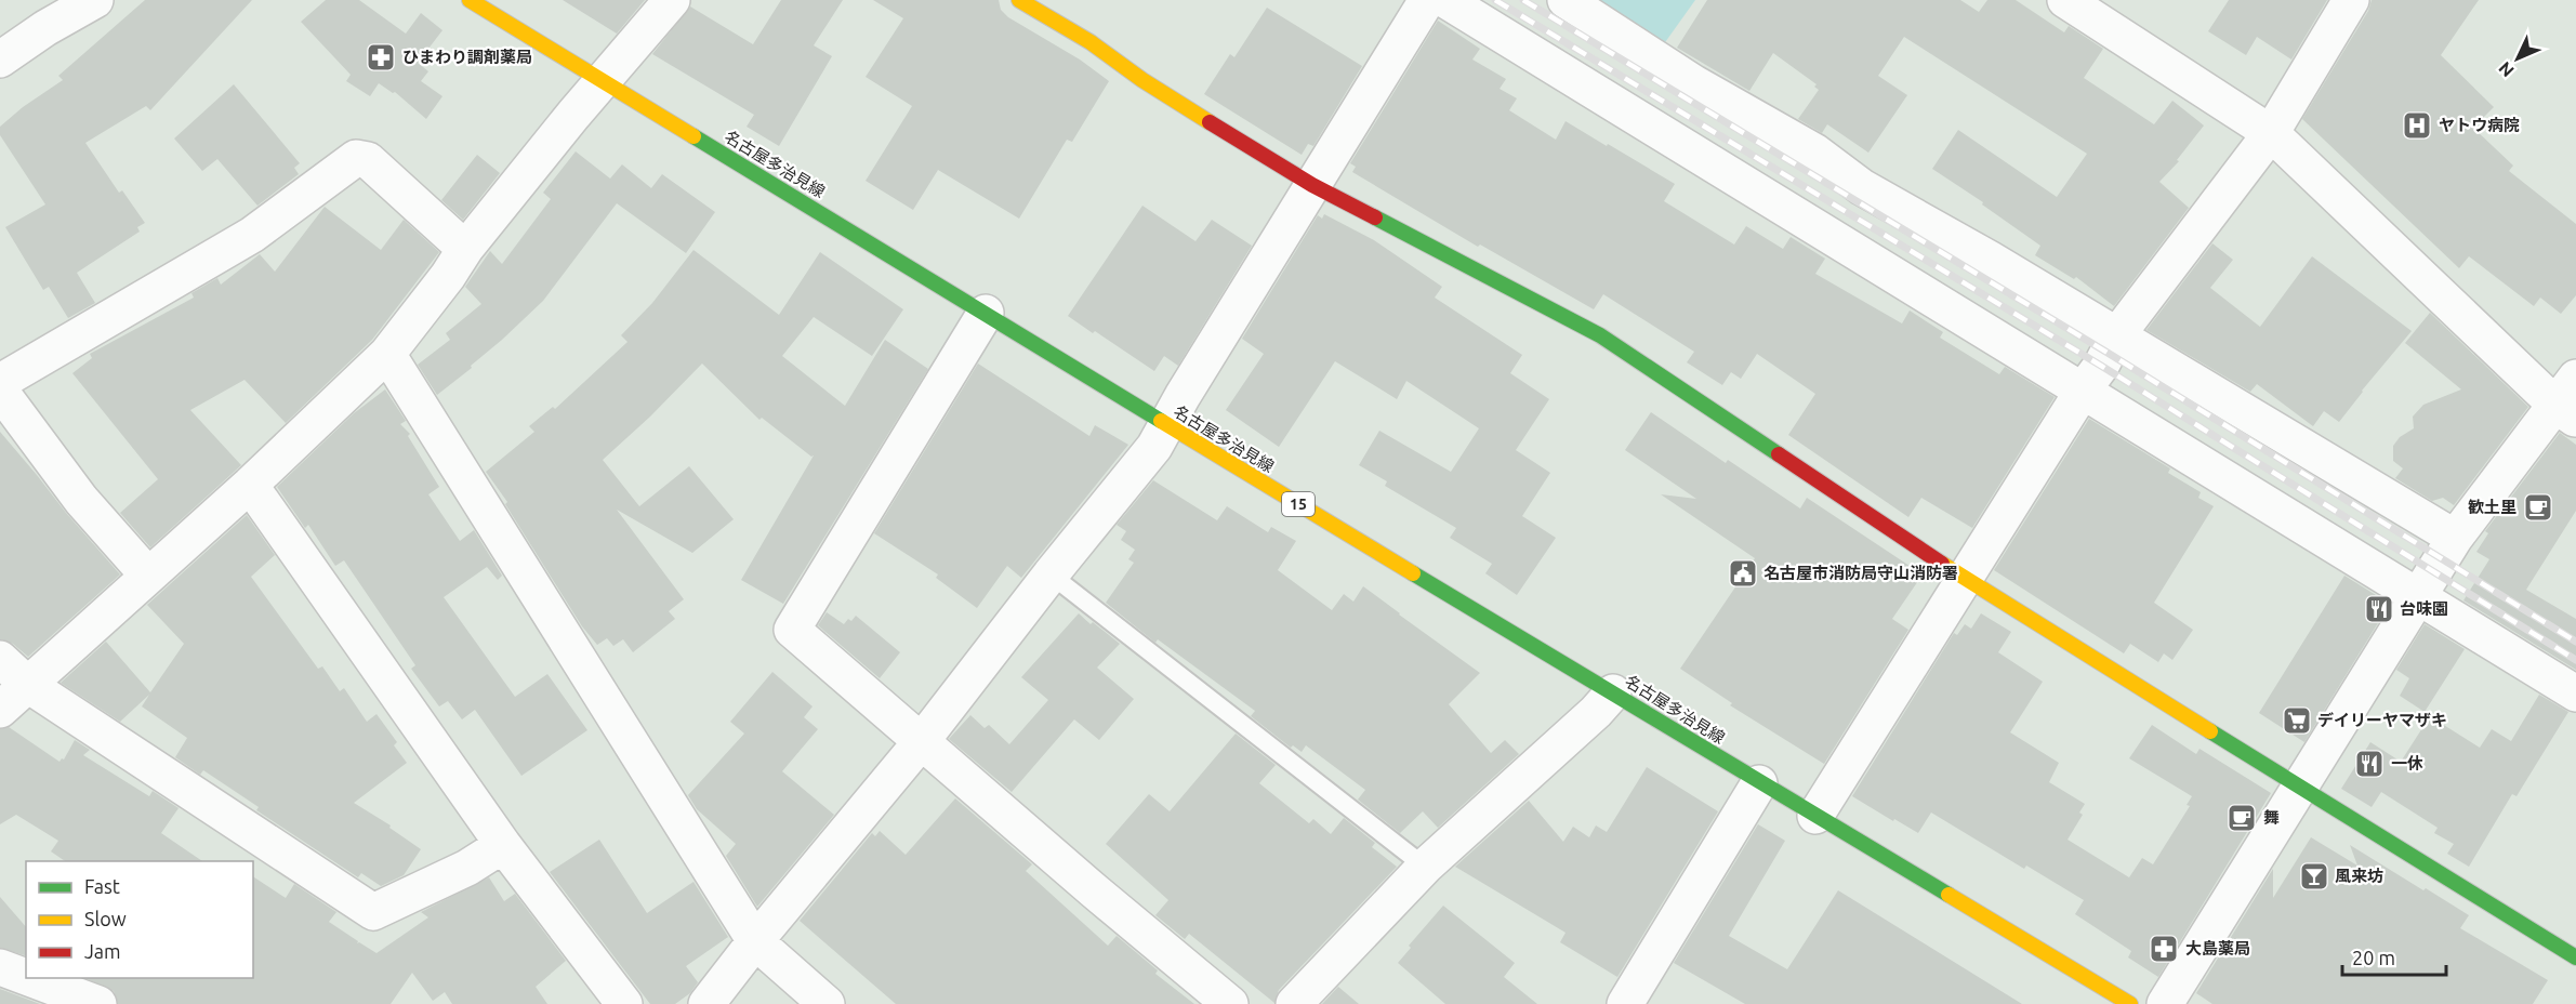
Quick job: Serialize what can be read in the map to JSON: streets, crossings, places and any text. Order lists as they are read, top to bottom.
{
  "streets": {
    "main road": ["名古屋多治見線", "15"]
  },
  "places": {
    "pharmacy": ["ひまわり調剤薬局", "大島薬局"],
    "hospital": ["ヤトウ病院"],
    "cafe": ["歓土里", "舞"],
    "public building": ["名古屋市消防局守山消防署"],
    "restaurant": ["台味園", "一休"],
    "supermarket": ["デイリーヤマザキ"],
    "bar": ["風来坊"]
  },
  "legend": ["Fast", "Slow", "Jam"],
  "scale_bar": "20 m",
  "north": "bottom left"
}
